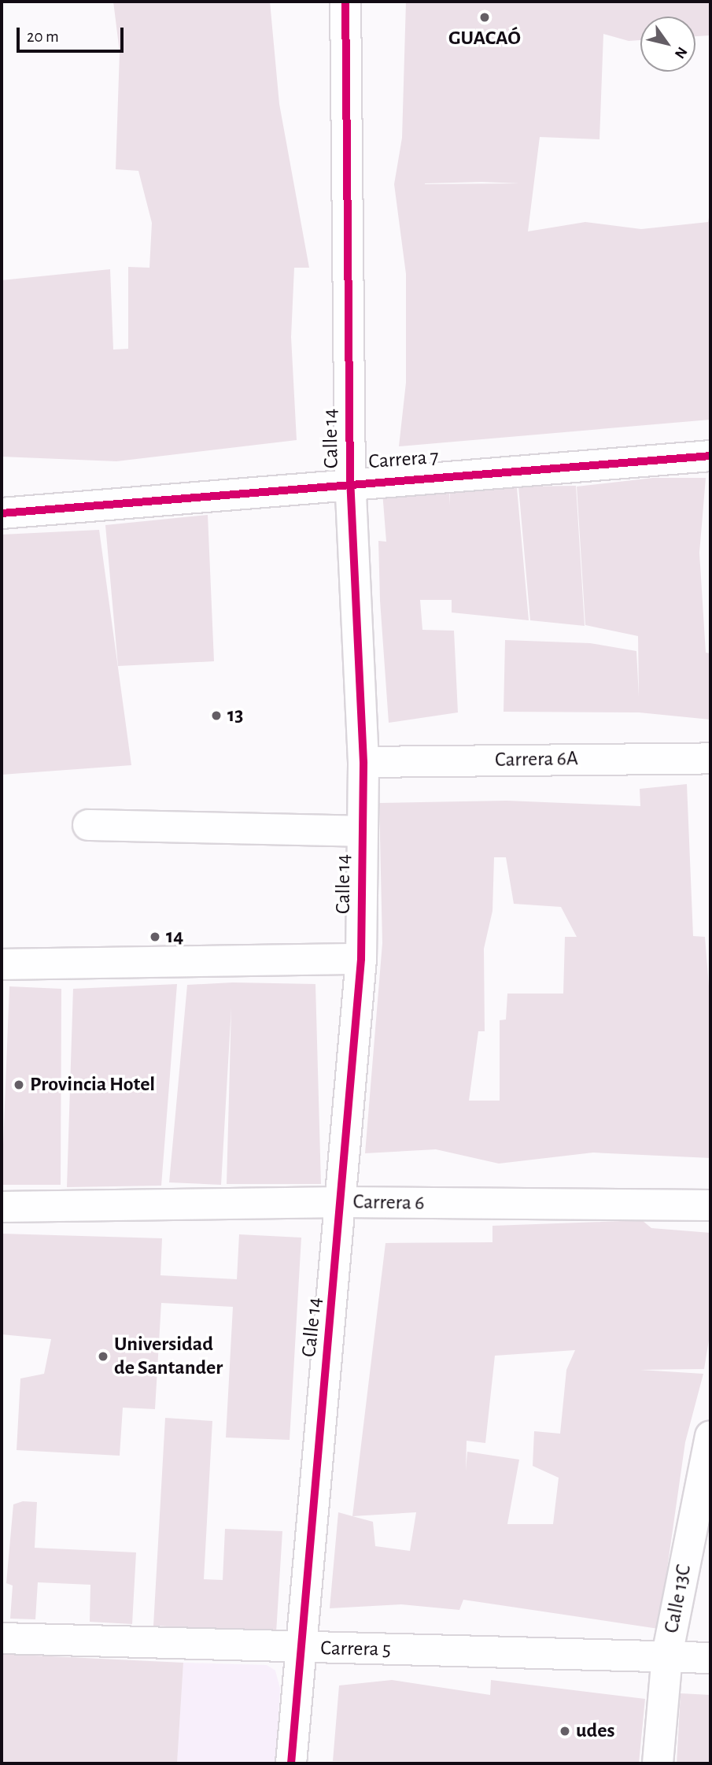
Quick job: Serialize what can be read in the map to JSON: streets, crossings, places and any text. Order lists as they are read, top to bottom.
{
  "streets": {
    "street": [
      "Calle 14",
      "Carrera 7",
      "Carrera 6A",
      "Carrera 6",
      "Calle 13C",
      "Carrera 5"
    ]
  },
  "crossings": [
    ["Calle 14", "Carrera 7"],
    ["Calle 14", "Carrera 6A"],
    ["Calle 14", "Carrera 6"],
    ["Calle 14", "Carrera 5"],
    ["Calle 13C", "Carrera 5"]
  ],
  "places": [
    "GUACAÓ",
    "13",
    "14",
    "Provincia Hotel",
    "Universidad de Santander",
    "udes"
  ],
  "scale_bar": "20 m",
  "north": "bottom right"
}
